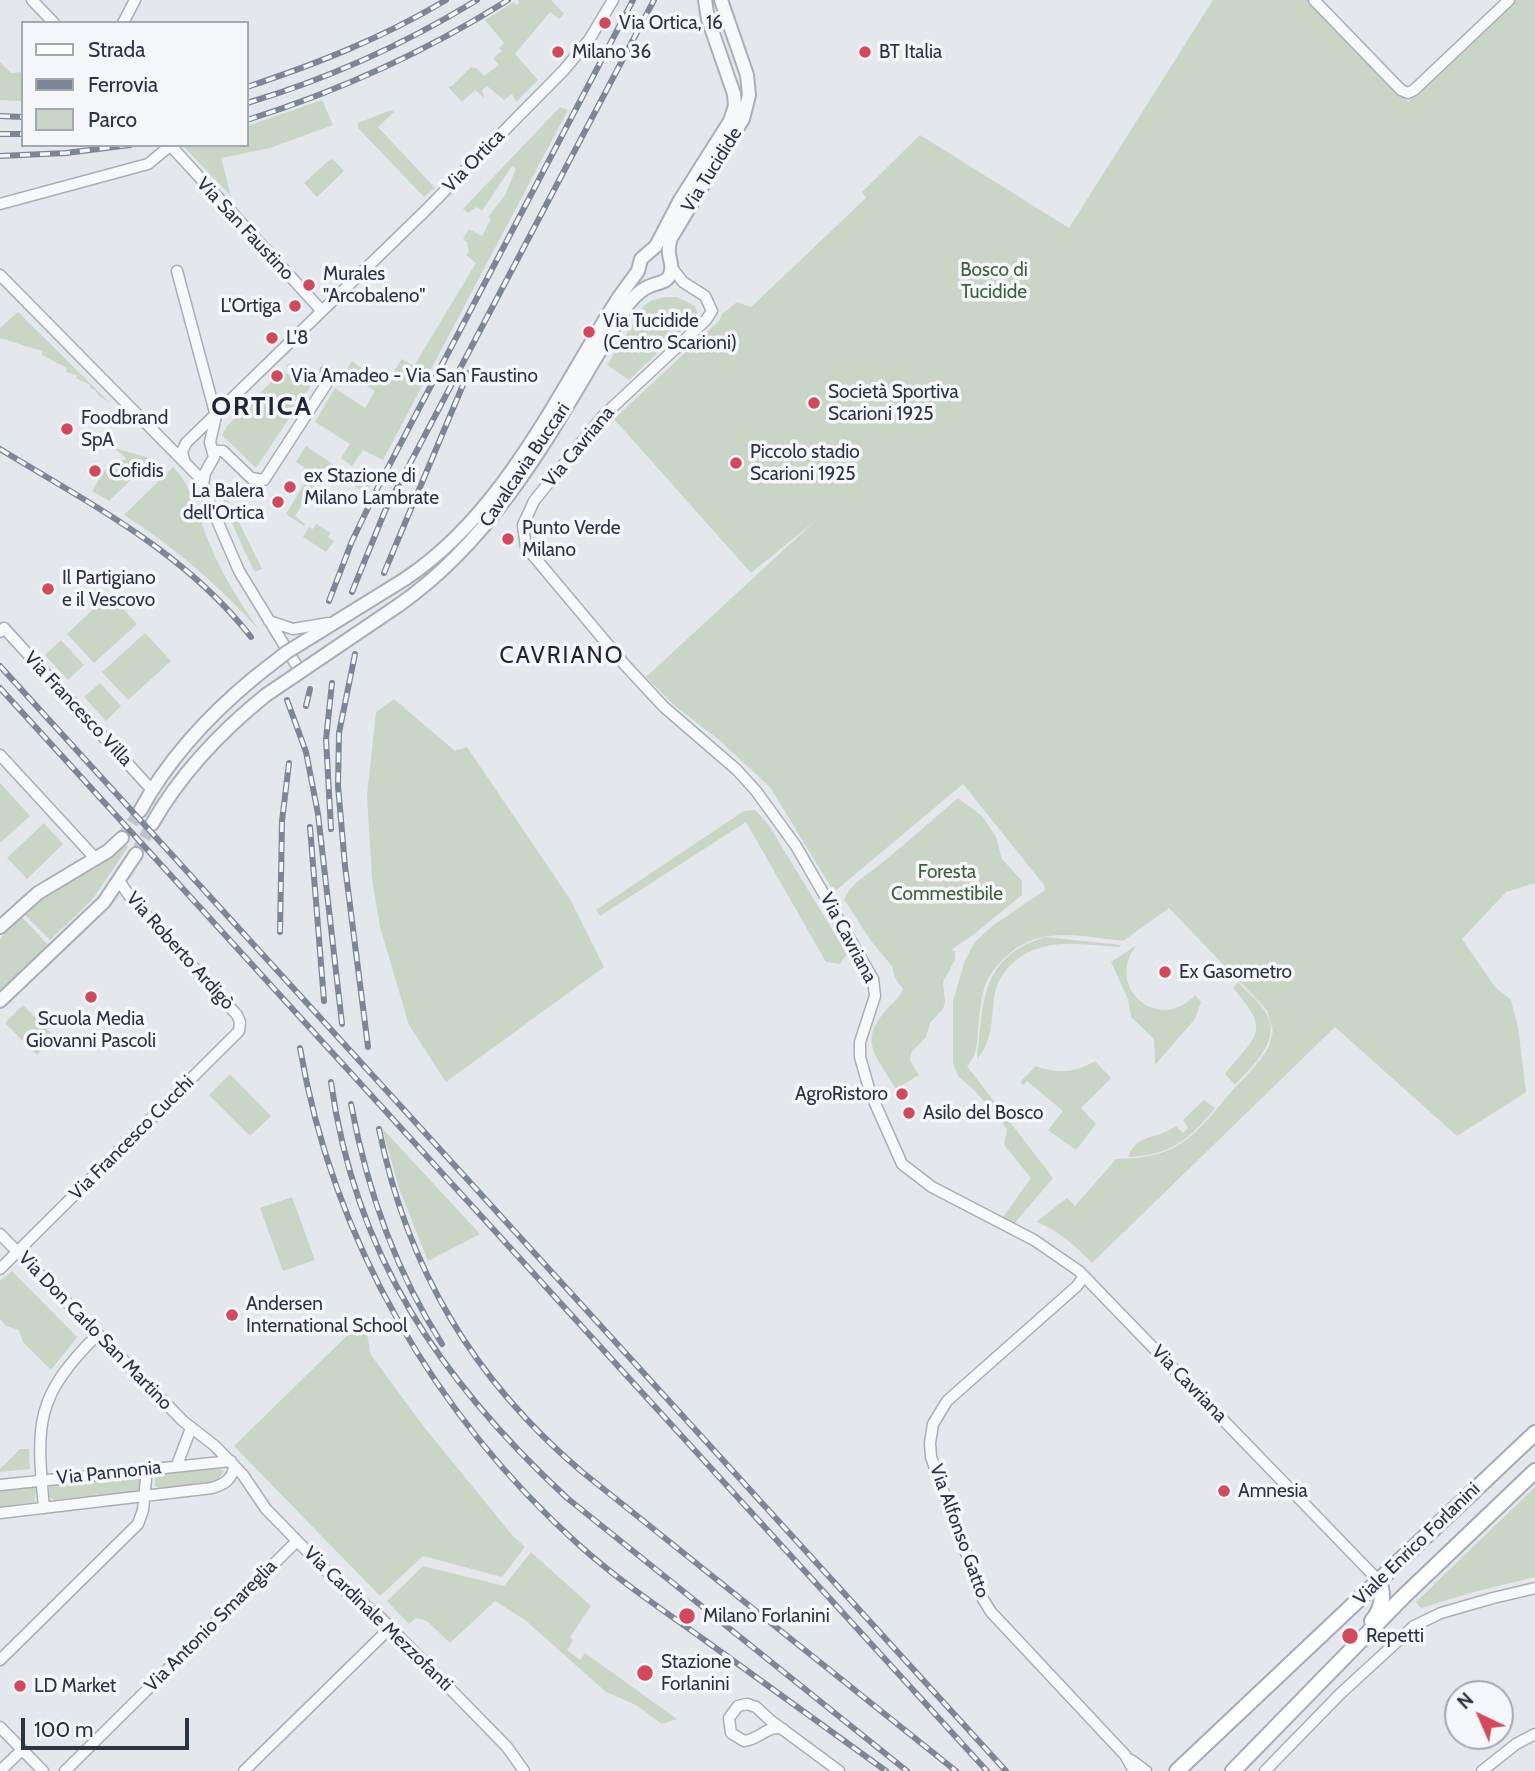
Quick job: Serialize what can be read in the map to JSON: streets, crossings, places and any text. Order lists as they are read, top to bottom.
{
  "streets": {
    "main road": ["Viale Enrico Forlanini"],
    "street": [
      "Via Ortica",
      "Via Tucidide",
      "Via San Faustino",
      "Via Cavriana",
      "Cavalcavia Buccari",
      "Via Francesco Villa",
      "Via Roberto Ardigò",
      "Via Francesco Cucchi",
      "Via Don Carlo San Martino",
      "Via Pannonia",
      "Via Alfonso Gatto",
      "Via Cardinale Mezzofanti",
      "Via Antonio Smareglia"
    ]
  },
  "crossings": [
    ["Via Ortica", "Via San Faustino"],
    ["Via Tucidide", "Via Cavriana"],
    ["Via Tucidide", "Cavalcavia Buccari"],
    ["Via Cavriana", "Via Alfonso Gatto"],
    ["Via Cavriana", "Viale Enrico Forlanini"],
    ["Cavalcavia Buccari", "Via Francesco Villa"],
    ["Via Roberto Ardigò", "Via Francesco Cucchi"],
    ["Via Francesco Cucchi", "Via Don Carlo San Martino"],
    ["Via Don Carlo San Martino", "Via Pannonia"],
    ["Via Don Carlo San Martino", "Via Cardinale Mezzofanti"],
    ["Via Pannonia", "Via Cardinale Mezzofanti"],
    ["Via Cardinale Mezzofanti", "Via Antonio Smareglia"]
  ],
  "districts": ["ORTICA", "CAVRIANO"],
  "parks": ["Bosco di Tucidide", "Foresta Commestibile"],
  "places": [
    "Via Ortica, 16",
    "Milano 36",
    "BT Italia",
    "Murales \"Arcobaleno\"",
    "L'Ortiga",
    "Via Tucidide (Centro Scarioni)",
    "L'8",
    "Via Amadeo - Via San Faustino",
    "Società Sportiva Scarioni 1925",
    "Foodbrand SpA",
    "Piccolo stadio Scarioni 1925",
    "Cofidis",
    "ex Stazione di Milano Lambrate",
    "La Balera dell'Ortica",
    "Punto Verde Milano",
    "Il Partigiano e il Vescovo",
    "Ex Gasometro",
    "Scuola Media Giovanni Pascoli",
    "AgroRistoro",
    "Asilo del Bosco",
    "Andersen International School",
    "Amnesia",
    "Milano Forlanini",
    "Repetti",
    "Stazione Forlanini",
    "LD Market"
  ],
  "legend": ["Strada", "Ferrovia", "Parco"],
  "scale_bar": "100 m",
  "north": "top left"
}
